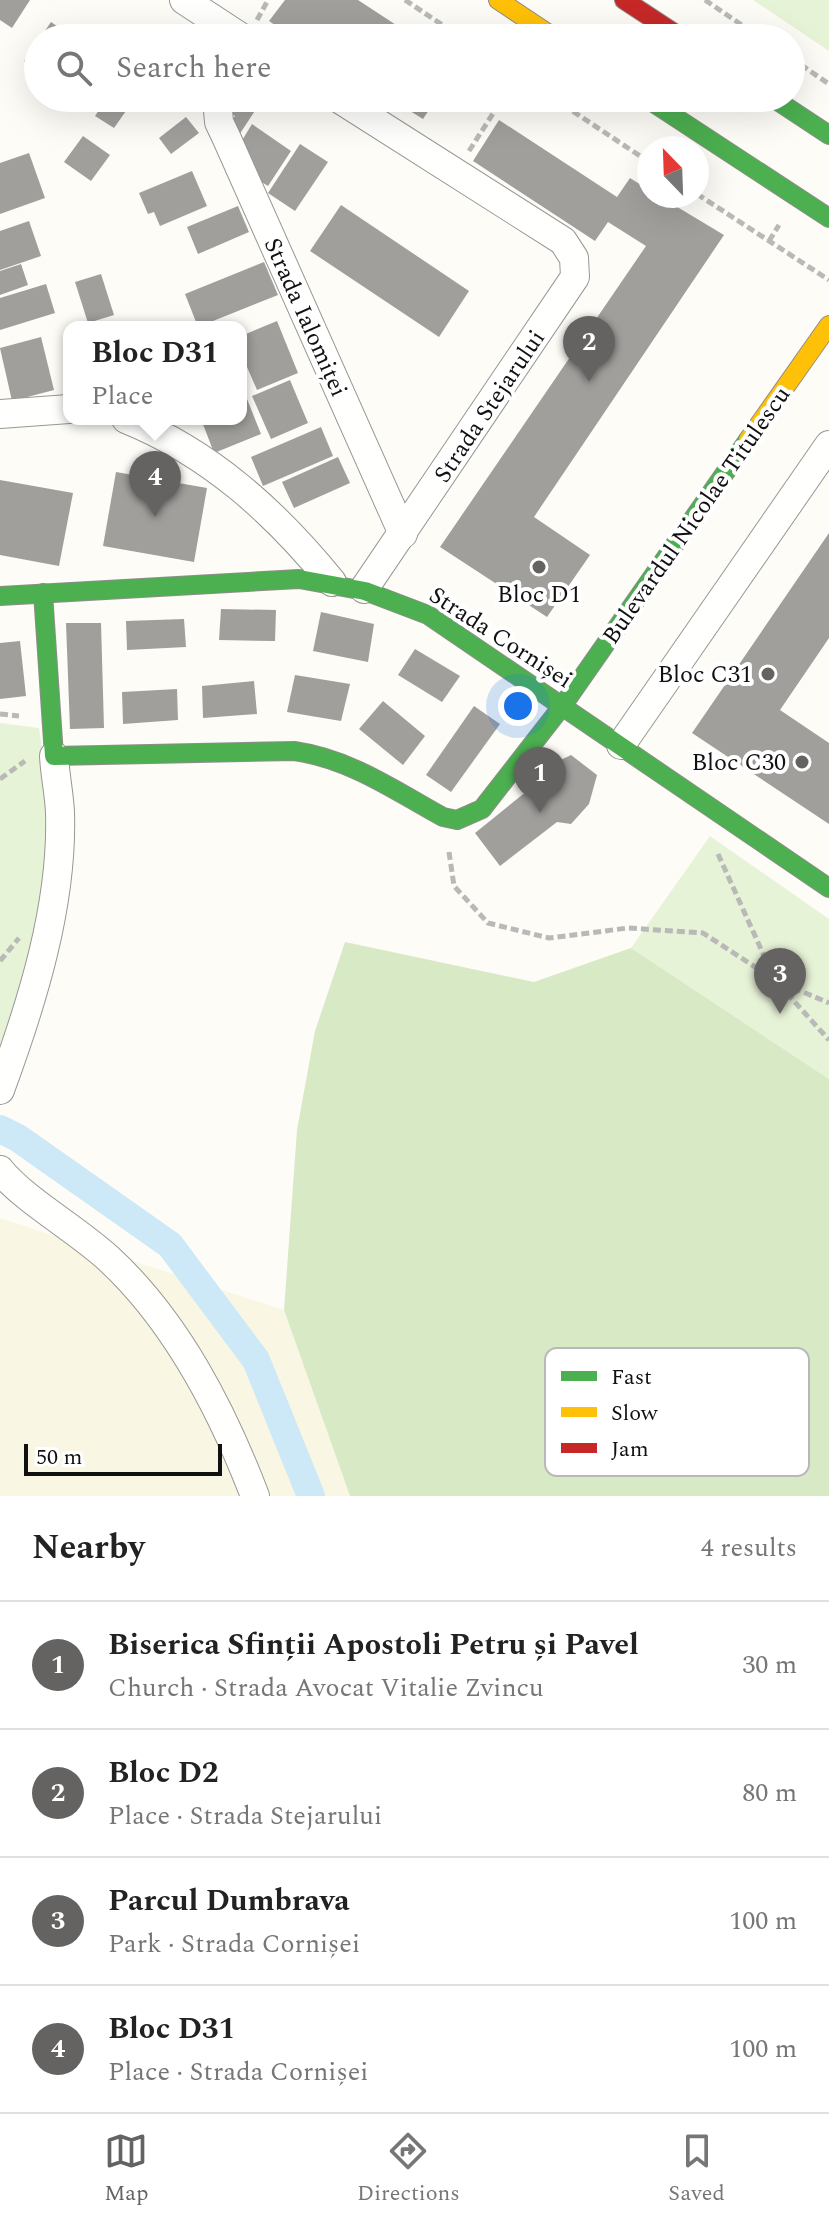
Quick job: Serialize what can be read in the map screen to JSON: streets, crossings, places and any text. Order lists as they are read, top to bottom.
{
  "streets": {
    "street": [
      "Strada Ialomiței",
      "Strada Stejarului",
      "Bulevardul Nicolae Titulescu",
      "Strada Cornișei"
    ]
  },
  "crossings": [
    ["Strada Ialomiței", "Strada Stejarului"],
    ["Strada Stejarului", "Strada Cornișei"],
    ["Bulevardul Nicolae Titulescu", "Strada Cornișei"]
  ],
  "places": ["Bloc D1", "Bloc C31", "Bloc C30"],
  "legend": ["Fast", "Slow", "Jam"],
  "scale_bar": "50 m",
  "north": "top left",
  "page": {
    "search": "Search here",
    "pins": [
      "2",
      "4",
      "1",
      "3"
    ],
    "popup": ["Bloc D31", "Place"],
    "scale": "50 m",
    "heading": ["Nearby", "4 results"],
    "list": [
      {
        "mark": "1",
        "name": "Biserica Sfinții Apostoli Petru și Pavel",
        "note": "Church · Strada Avocat Vitalie Zvincu",
        "value": "30 m"
      },
      {
        "mark": "2",
        "name": "Bloc D2",
        "note": "Place · Strada Stejarului",
        "value": "80 m"
      },
      {
        "mark": "3",
        "name": "Parcul Dumbrava",
        "note": "Park · Strada Cornișei",
        "value": "100 m"
      },
      {
        "mark": "4",
        "name": "Bloc D31",
        "note": "Place · Strada Cornișei",
        "value": "100 m"
      }
    ],
    "nav": ["Map", "Directions", "Saved"]
  }
}
